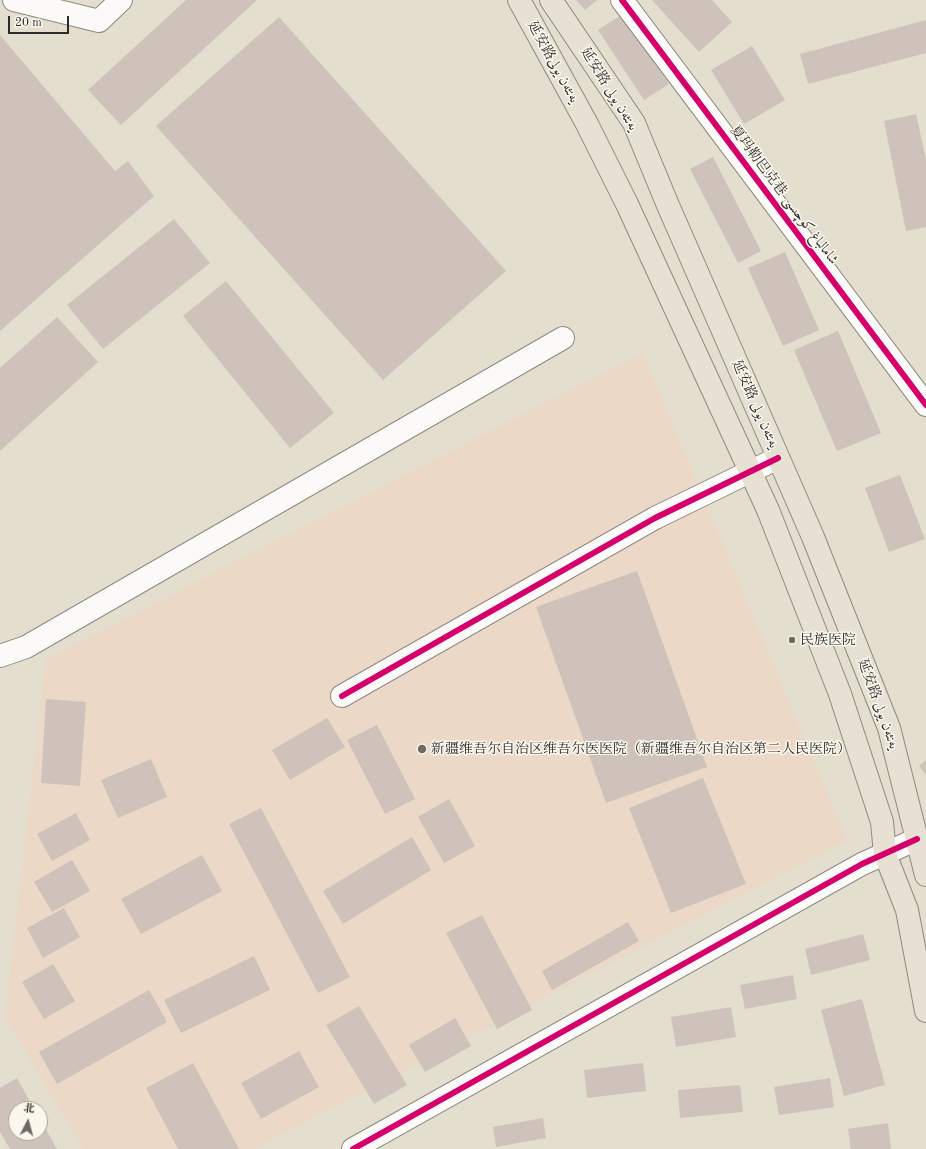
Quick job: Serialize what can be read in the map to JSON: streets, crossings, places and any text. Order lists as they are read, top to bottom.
{
  "streets": {
    "main road": ["延安路يەنئەن يولى", "延安路 يەنئەن يولى"],
    "street": ["夏玛勒巴克巷 شامالباغ كوچىسى"]
  },
  "places": ["民族医院", "新疆维吾尔自治区维吾尔医医院（新疆维吾尔自治区第二人民医院）"],
  "scale_bar": "20 m",
  "north": "top"
}
